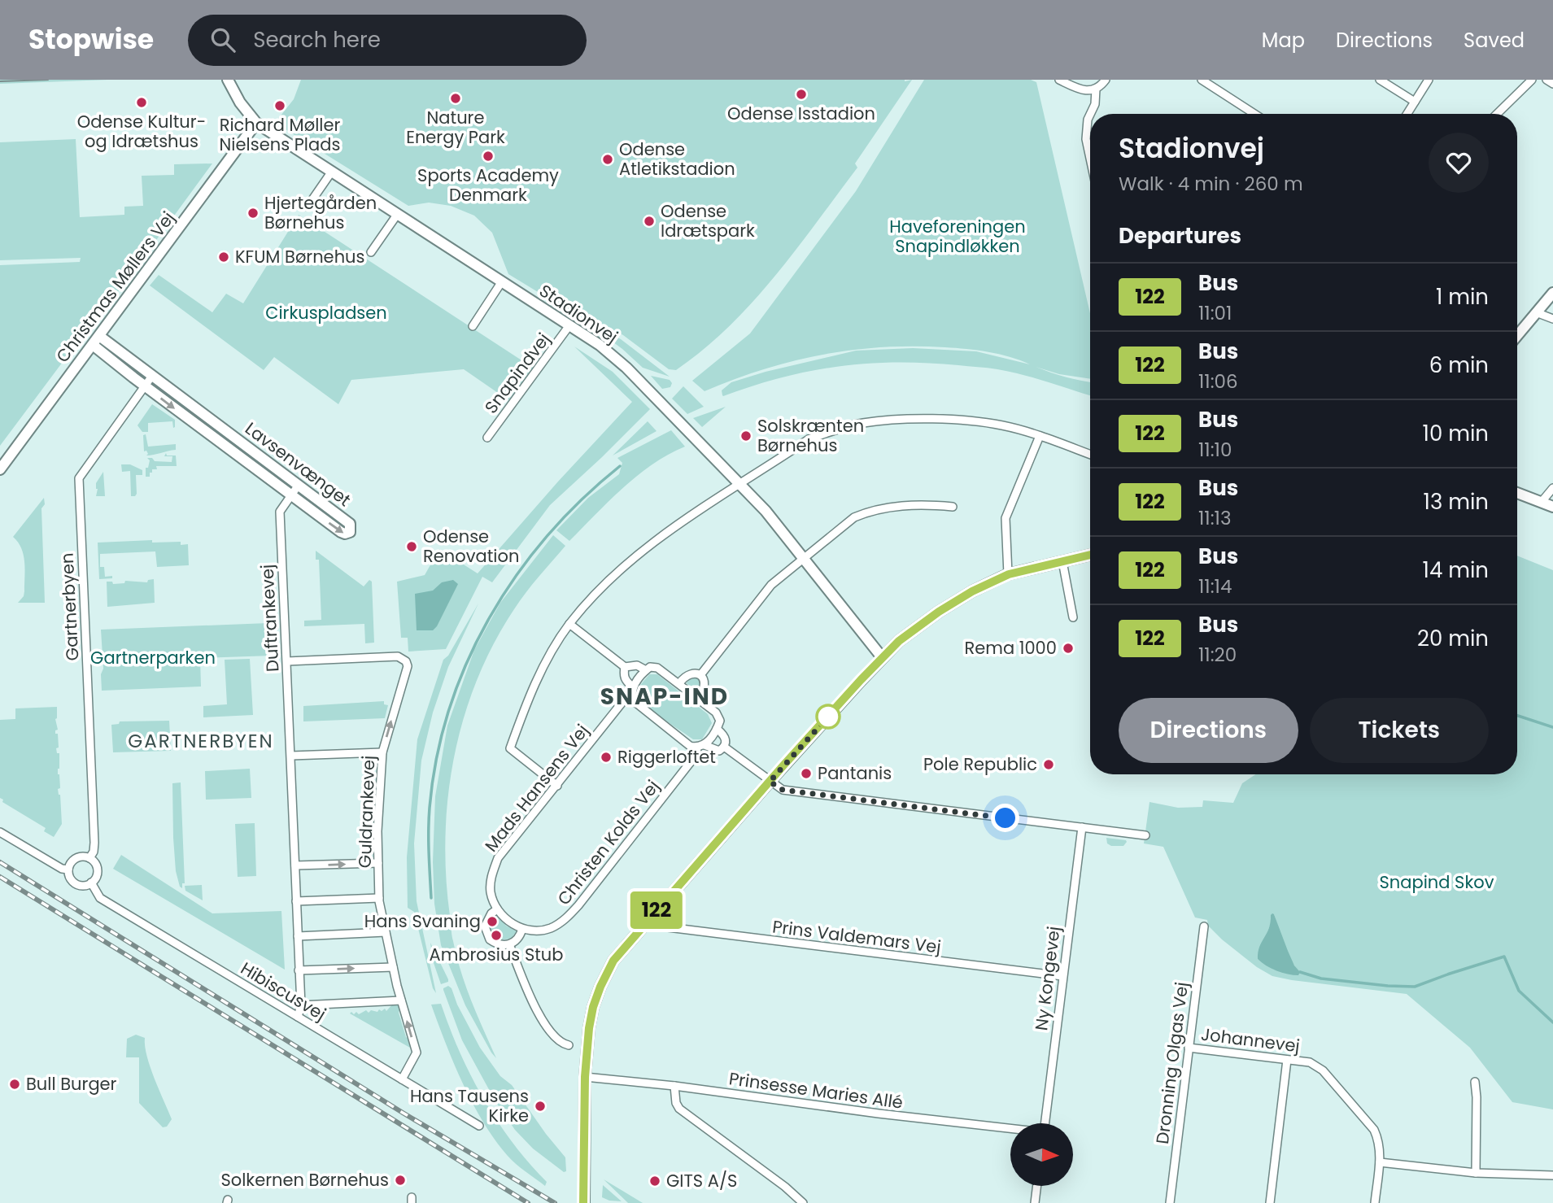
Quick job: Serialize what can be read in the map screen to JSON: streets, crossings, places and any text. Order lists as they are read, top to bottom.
{
  "streets": {
    "street": [
      "Christmas Møllers Vej",
      "Stadionvej",
      "Snapindvej",
      "Lavsenvænget",
      "Gartnerbyen",
      "Duftrankevej",
      "Mads Hansens Vej",
      "Guldrankevej",
      "Christen Kolds Vej",
      "Prins Valdemars Vej",
      "Ny Kongevej",
      "Hibiscusvej",
      "Johannevej",
      "Dronning Olgas Vej",
      "Prinsesse Maries Allé"
    ]
  },
  "crossings": [
    ["Christmas Møllers Vej", "Stadionvej"],
    ["Christmas Møllers Vej", "Lavsenvænget"],
    ["Stadionvej", "Snapindvej"],
    ["Lavsenvænget", "Gartnerbyen"],
    ["Lavsenvænget", "Duftrankevej"],
    ["Gartnerbyen", "Hibiscusvej"],
    ["Duftrankevej", "Guldrankevej"],
    ["Duftrankevej", "Hibiscusvej"],
    ["Guldrankevej", "Hibiscusvej"],
    ["Prins Valdemars Vej", "Ny Kongevej"],
    ["Johannevej", "Dronning Olgas Vej"]
  ],
  "districts": ["SNAP-IND", "GARTNERBYEN"],
  "parks": [
    "Haveforeningen Snapindløkken",
    "Cirkuspladsen",
    "Gartnerparken",
    "Snapind Skov"
  ],
  "places": [
    "Odense Isstadion",
    "Nature Energy Park",
    "Odense Kultur- og Idrætshus",
    "Richard Møller Nielsens Plads",
    "Sports Academy Denmark",
    "Odense Atletikstadion",
    "Hjertegården Børnehus",
    "Odense Idrætspark",
    "KFUM Børnehus",
    "Solskrænten Børnehus",
    "Odense Renovation",
    "Rema 1000",
    "Riggerloftet",
    "Pole Republic",
    "Pantanis",
    "Hans Svaning",
    "Ambrosius Stub",
    "Bull Burger",
    "Hans Tausens Kirke",
    "Solkernen Børnehus",
    "GITS A/S"
  ],
  "lines": ["bus line 122"],
  "north": "right",
  "page": {
    "header": "Stopwise",
    "search": "Search here",
    "nav": ["Map", "Directions", "Saved"],
    "on_map": "122",
    "heading": [
      ["Stadionvej", "Walk · 4 min · 260 m"],
      "Departures"
    ],
    "list": [
      {
        "mark": "122",
        "name": "Bus",
        "note": "11:01",
        "value": "1 min"
      },
      {
        "mark": "122",
        "name": "Bus",
        "note": "11:06",
        "value": "6 min"
      },
      {
        "mark": "122",
        "name": "Bus",
        "note": "11:10",
        "value": "10 min"
      },
      {
        "mark": "122",
        "name": "Bus",
        "note": "11:13",
        "value": "13 min"
      },
      {
        "mark": "122",
        "name": "Bus",
        "note": "11:14",
        "value": "14 min"
      },
      {
        "mark": "122",
        "name": "Bus",
        "note": "11:20",
        "value": "20 min"
      }
    ],
    "buttons": ["Directions", "Tickets"]
  }
}
